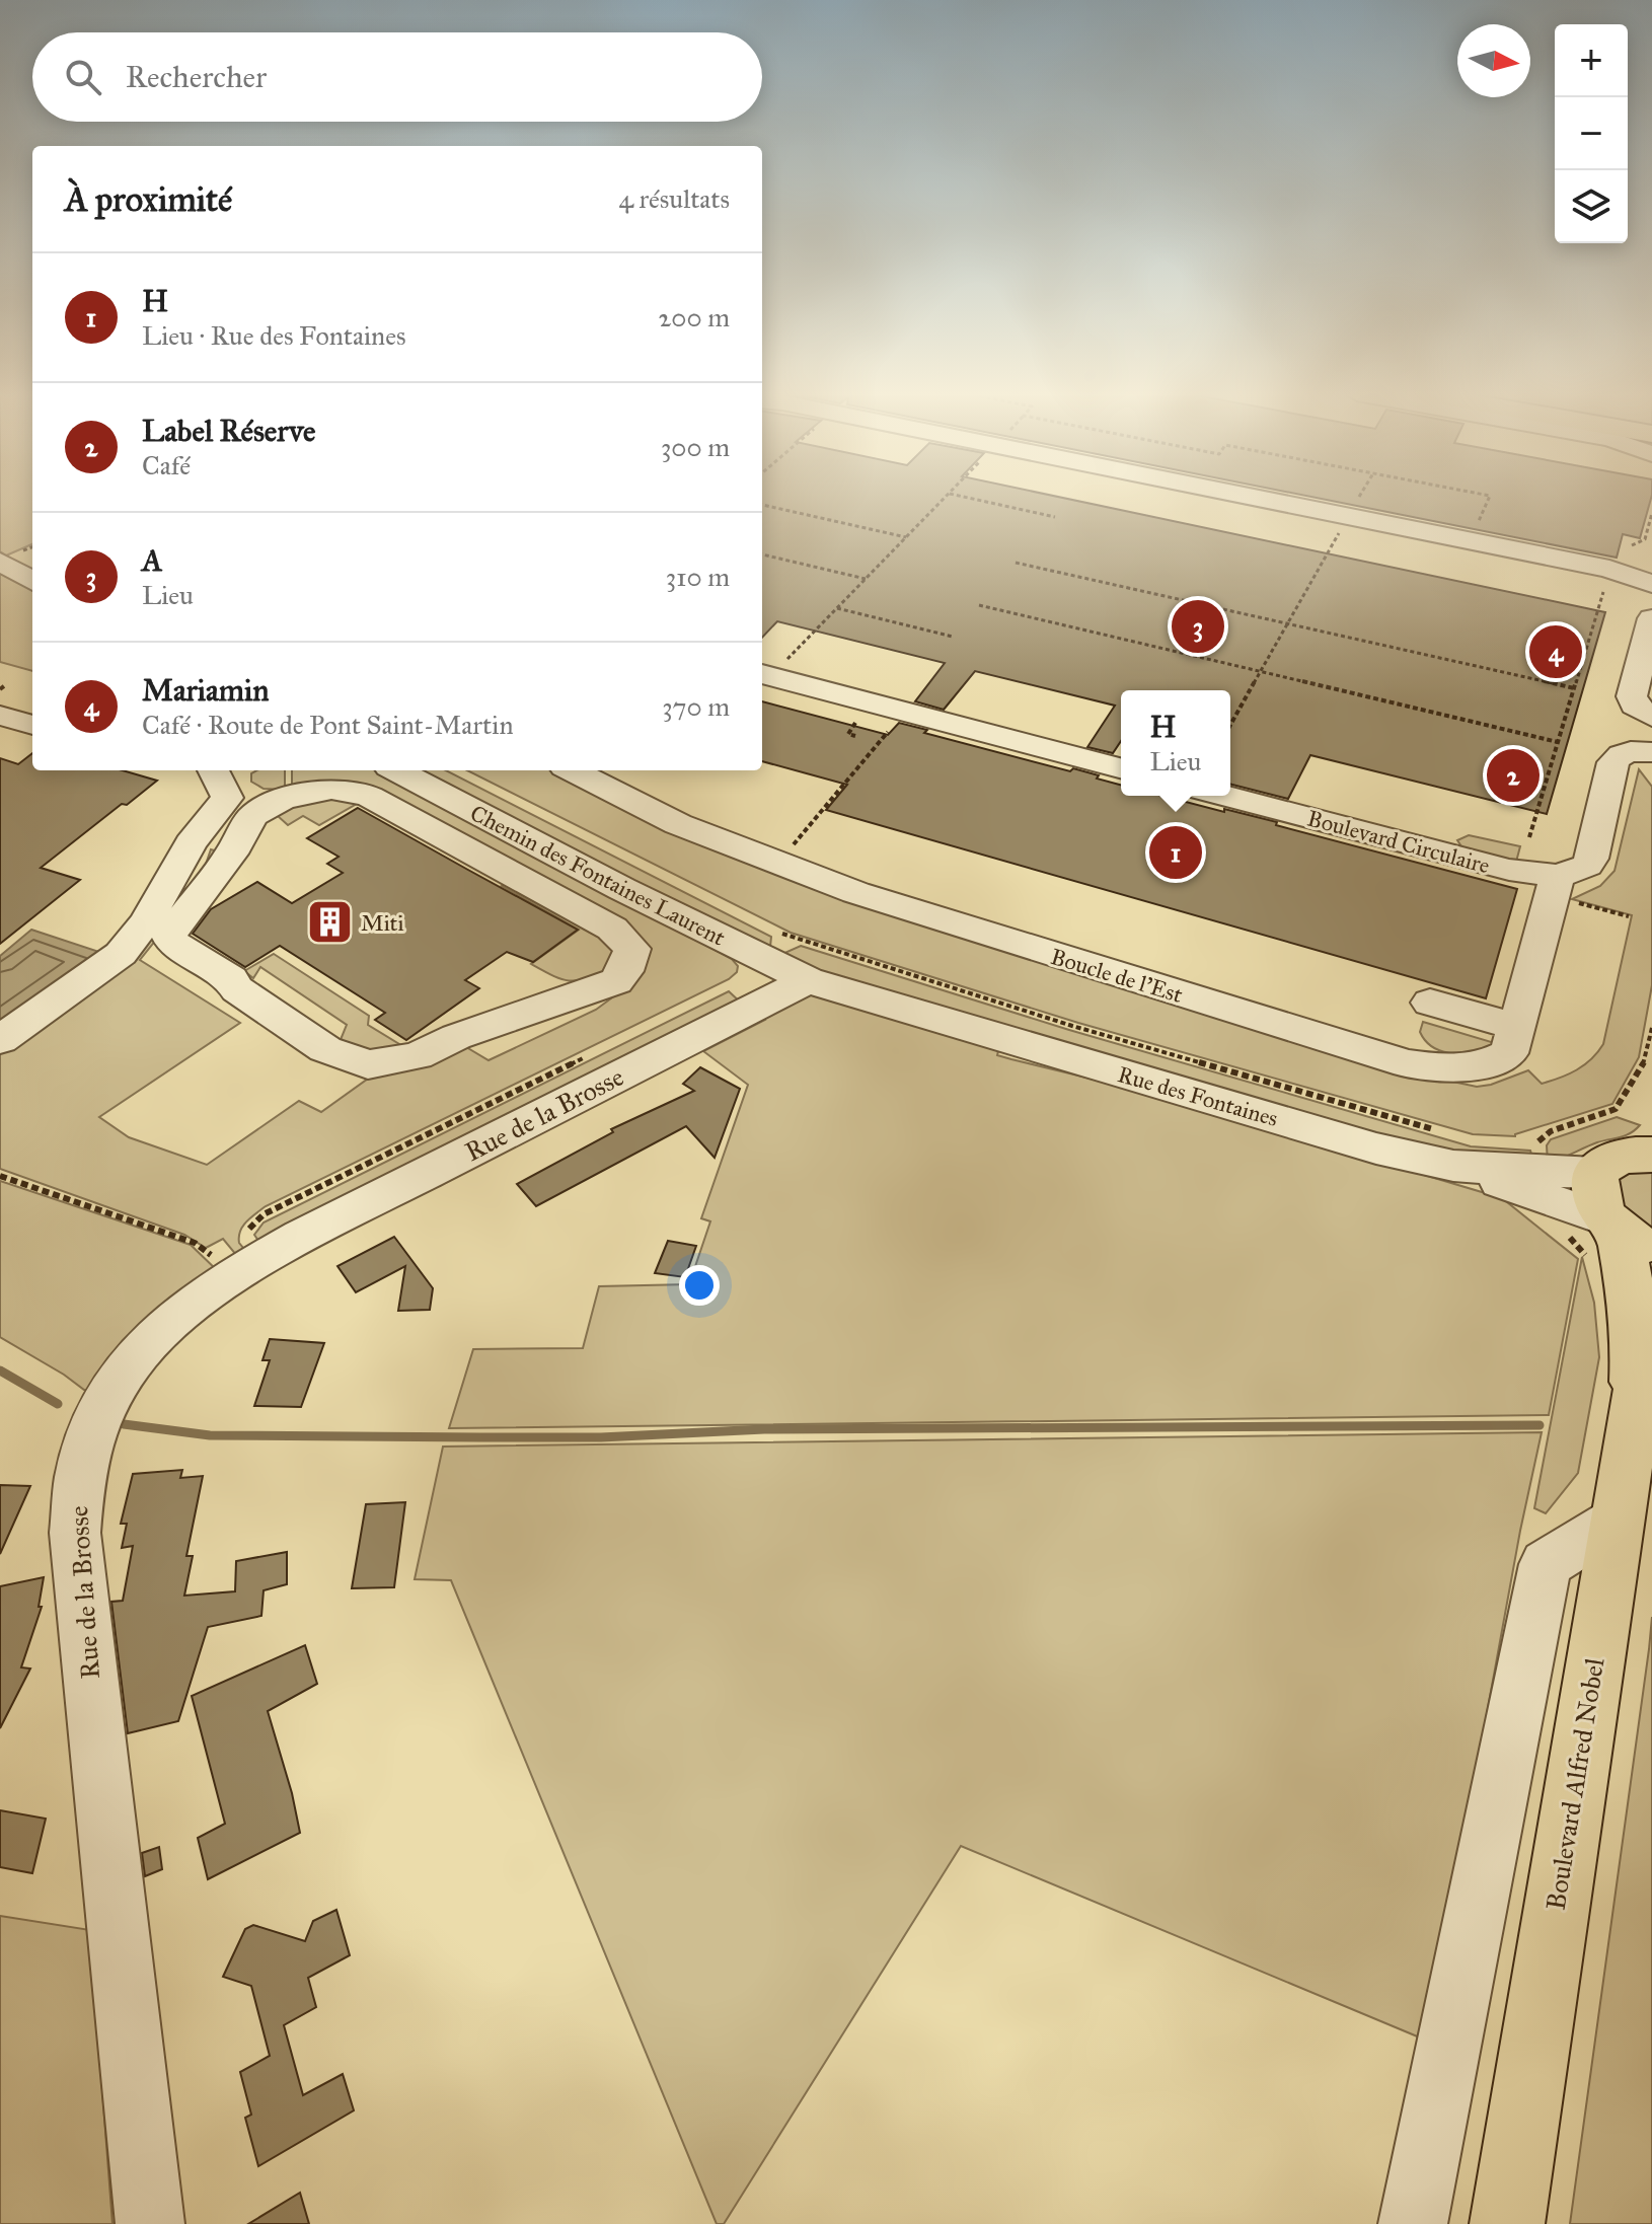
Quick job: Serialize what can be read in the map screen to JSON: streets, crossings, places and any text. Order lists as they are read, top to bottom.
{
  "streets": {
    "main road": ["Boulevard Alfred Nobel"],
    "street": [
      "Boulevard Circulaire",
      "Chemin des Fontaines Laurent",
      "Boucle de l'Est",
      "Rue des Fontaines",
      "Rue de la Brosse"
    ]
  },
  "crossings": [
    ["Boulevard Circulaire", "Boucle de l'Est"],
    ["Chemin des Fontaines Laurent", "Rue des Fontaines"],
    ["Chemin des Fontaines Laurent", "Rue de la Brosse"],
    ["Rue des Fontaines", "Rue de la Brosse"],
    ["Rue des Fontaines", "Boulevard Alfred Nobel"]
  ],
  "places": {
    "building": ["Miti"]
  },
  "north": "right",
  "page": {
    "map_buttons": ["+", "−"],
    "search": "Rechercher",
    "heading": ["À proximité", "4 résultats"],
    "list": [
      {
        "mark": "1",
        "name": "H",
        "note": "Lieu · Rue des Fontaines",
        "value": "200 m"
      },
      {
        "mark": "2",
        "name": "Label Réserve",
        "note": "Café",
        "value": "300 m"
      },
      {
        "mark": "3",
        "name": "A",
        "note": "Lieu",
        "value": "310 m"
      },
      {
        "mark": "4",
        "name": "Mariamin",
        "note": "Café · Route de Pont Saint-Martin",
        "value": "370 m"
      }
    ],
    "pins": [
      "3",
      "4",
      "2",
      "1"
    ],
    "popup": ["H", "Lieu"]
  }
}
